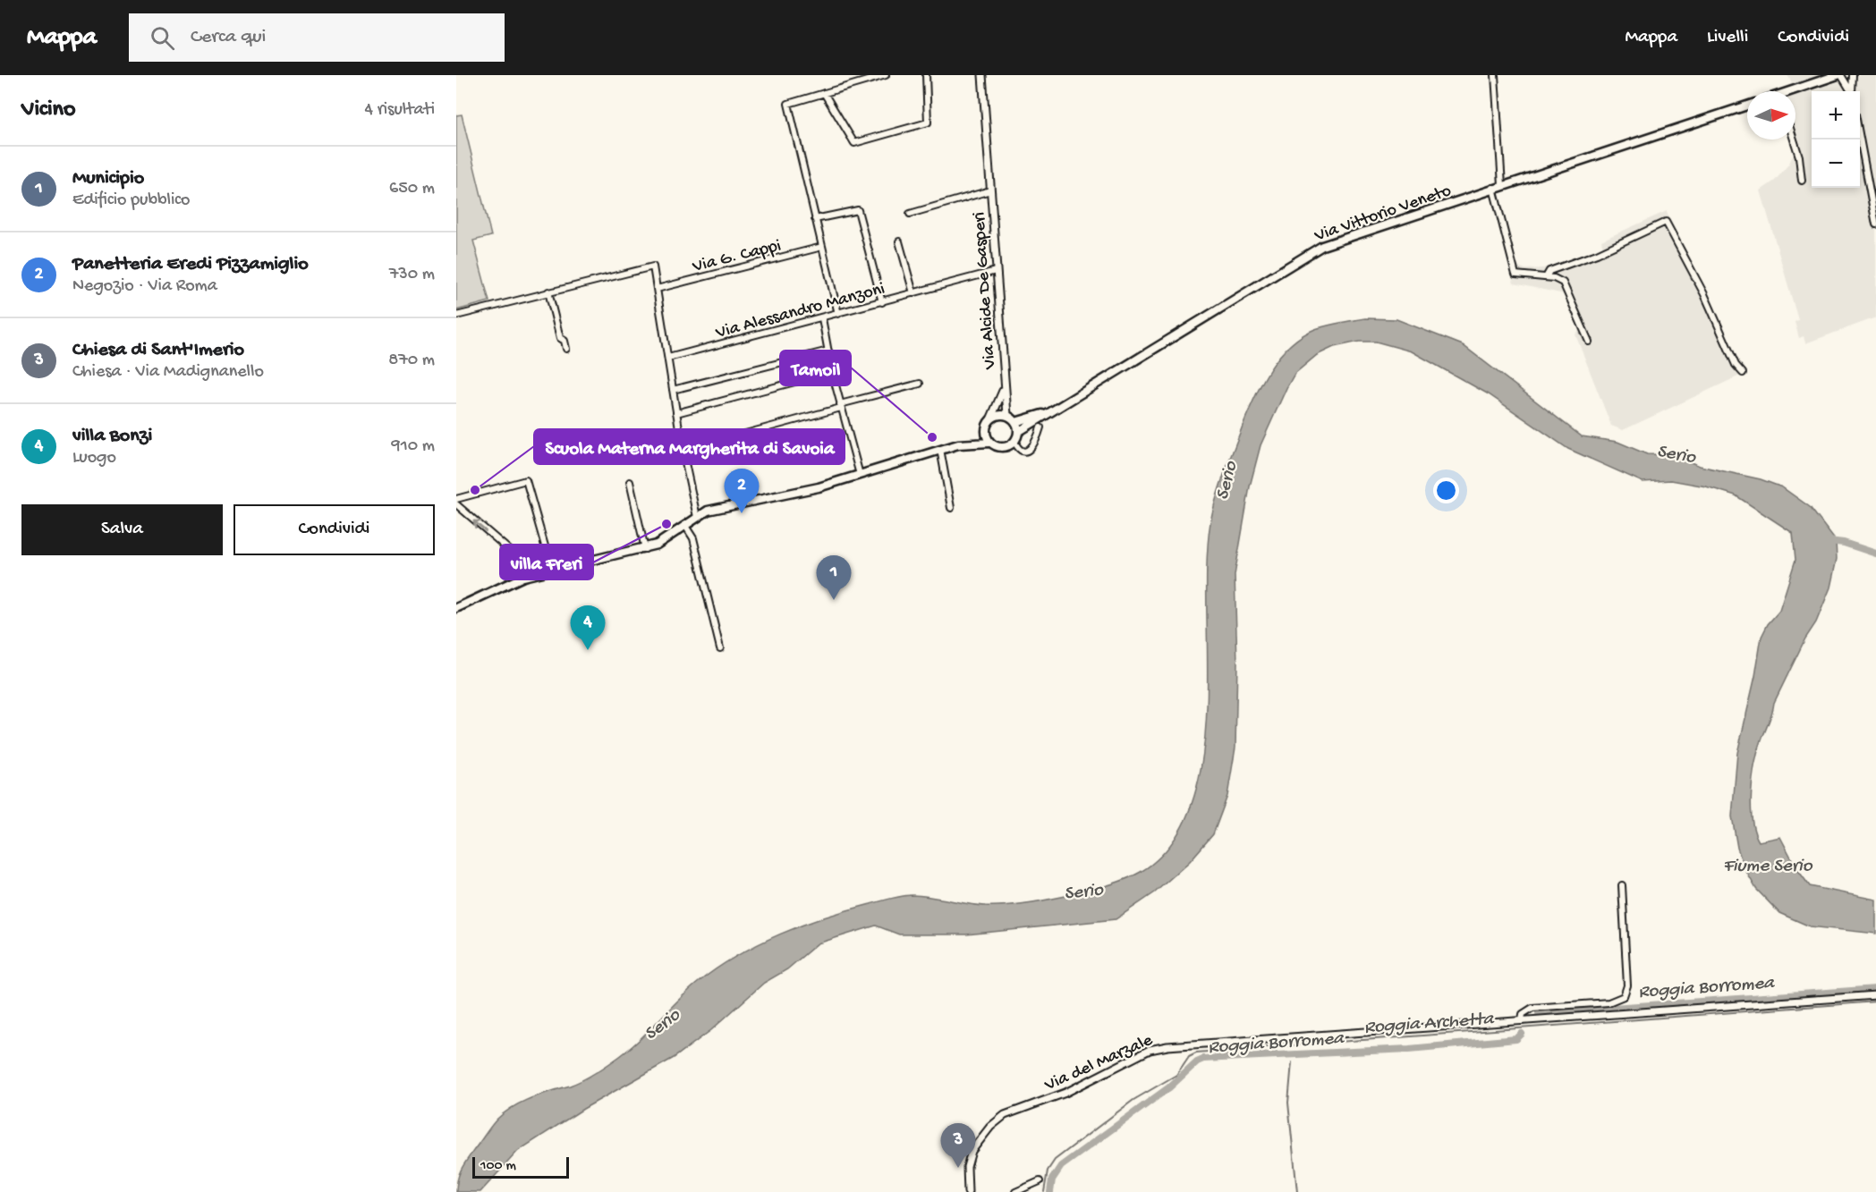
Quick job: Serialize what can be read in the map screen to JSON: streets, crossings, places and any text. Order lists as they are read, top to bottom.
{
  "streets": {
    "main road": ["Via Vittorio Veneto"],
    "street": [
      "Via G. Cappi",
      "Via Alcide De Gasperi",
      "Via Alessandro Manzoni",
      "Via del Marzale"
    ]
  },
  "crossings": [
    ["Via Alcide De Gasperi", "Via Alessandro Manzoni"]
  ],
  "water": [
    "Serio",
    "Fiume Serio",
    "Roggia Borromea",
    "Roggia Archetta"
  ],
  "places": ["Tamoil", "Scuola Materna Margherita di Savoia", "villa Freri"],
  "scale_bar": "100 m",
  "north": "right",
  "page": {
    "header": "Mappa",
    "search": "Cerca qui",
    "nav": ["Mappa", "Livelli", "Condividi"],
    "heading": ["Vicino", "4 risultati"],
    "map_buttons": ["+", "−"],
    "list": [
      {
        "mark": "1",
        "name": "Municipio",
        "note": "Edificio pubblico",
        "value": "650 m"
      },
      {
        "mark": "2",
        "name": "Panetteria Eredi Pizzamiglio",
        "note": "Negozio · Via Roma",
        "value": "730 m"
      },
      {
        "mark": "3",
        "name": "Chiesa di Sant'Imerio",
        "note": "Chiesa · Via Madignanello",
        "value": "870 m"
      },
      {
        "mark": "4",
        "name": "villa Bonzi",
        "note": "Luogo",
        "value": "910 m"
      }
    ],
    "pins": [
      "2",
      "1",
      "4",
      "3"
    ],
    "buttons": ["Salva", "Condividi"],
    "scale": "100 m"
  }
}
